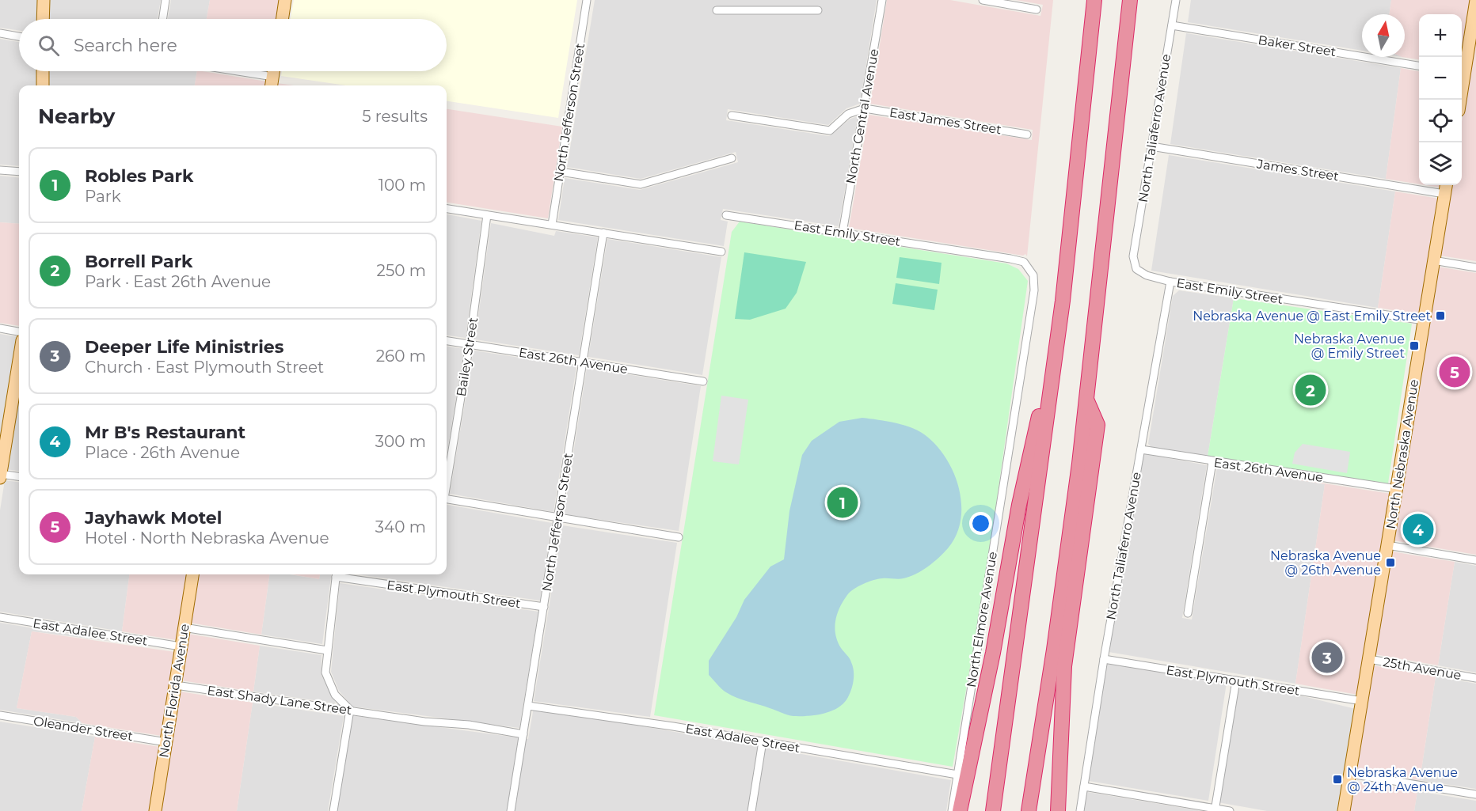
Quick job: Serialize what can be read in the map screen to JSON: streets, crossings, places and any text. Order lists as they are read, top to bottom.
{
  "streets": {
    "main road": ["North Nebraska Avenue", "North Florida Avenue"],
    "street": [
      "Baker Street",
      "North Jefferson Street",
      "North Central Avenue",
      "East James Street",
      "North Taliaferro Avenue",
      "James Street",
      "East Emily Street",
      "Bailey Street",
      "East 26th Avenue",
      "East Plymouth Street",
      "North Elmore Avenue",
      "East Adalee Street",
      "25th Avenue",
      "East Shady Lane Street",
      "Oleander Street"
    ]
  },
  "crossings": [
    ["Baker Street", "North Taliaferro Avenue"],
    ["North Jefferson Street", "East 26th Avenue"],
    ["North Jefferson Street", "East Plymouth Street"],
    ["North Jefferson Street", "East Adalee Street"],
    ["North Jefferson Street", "East Shady Lane Street"],
    ["North Central Avenue", "East James Street"],
    ["North Central Avenue", "East Emily Street"],
    ["North Taliaferro Avenue", "James Street"],
    ["North Taliaferro Avenue", "East Emily Street"],
    ["North Taliaferro Avenue", "East 26th Avenue"],
    ["North Taliaferro Avenue", "East Plymouth Street"],
    ["James Street", "North Nebraska Avenue"],
    ["East Emily Street", "North Nebraska Avenue"],
    ["East Emily Street", "North Elmore Avenue"],
    ["Bailey Street", "East 26th Avenue"],
    ["East 26th Avenue", "North Nebraska Avenue"],
    ["North Nebraska Avenue", "East Plymouth Street"],
    ["North Nebraska Avenue", "25th Avenue"],
    ["North Elmore Avenue", "East Adalee Street"],
    ["East Adalee Street", "North Florida Avenue"],
    ["North Florida Avenue", "East Shady Lane Street"],
    ["North Florida Avenue", "Oleander Street"]
  ],
  "places": {
    "transit": [
      "Nebraska Avenue @ East Emily Street",
      "Nebraska Avenue @ Emily Street",
      "Nebraska Avenue @ 26th Avenue",
      "Nebraska Avenue @ 24th Avenue"
    ]
  },
  "north": "top",
  "page": {
    "map_buttons": ["+", "−"],
    "search": "Search here",
    "heading": ["Nearby", "5 results"],
    "list": [
      {
        "mark": "1",
        "name": "Robles Park",
        "note": "Park",
        "value": "100 m"
      },
      {
        "mark": "2",
        "name": "Borrell Park",
        "note": "Park · East 26th Avenue",
        "value": "250 m"
      },
      {
        "mark": "3",
        "name": "Deeper Life Ministries",
        "note": "Church · East Plymouth Street",
        "value": "260 m"
      },
      {
        "mark": "4",
        "name": "Mr B's Restaurant",
        "note": "Place · 26th Avenue",
        "value": "300 m"
      },
      {
        "mark": "5",
        "name": "Jayhawk Motel",
        "note": "Hotel · North Nebraska Avenue",
        "value": "340 m"
      }
    ],
    "pins": [
      "5",
      "2",
      "1",
      "4",
      "3"
    ]
  }
}
